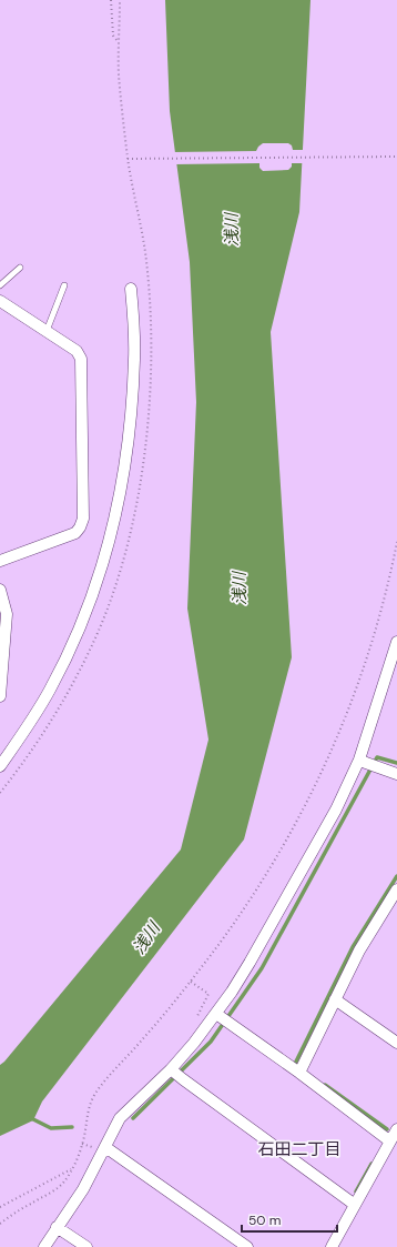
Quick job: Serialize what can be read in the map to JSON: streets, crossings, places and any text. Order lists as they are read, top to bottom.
{
  "districts": ["石田二丁目"],
  "water": ["浅川"],
  "scale_bar": "50 m"
}
